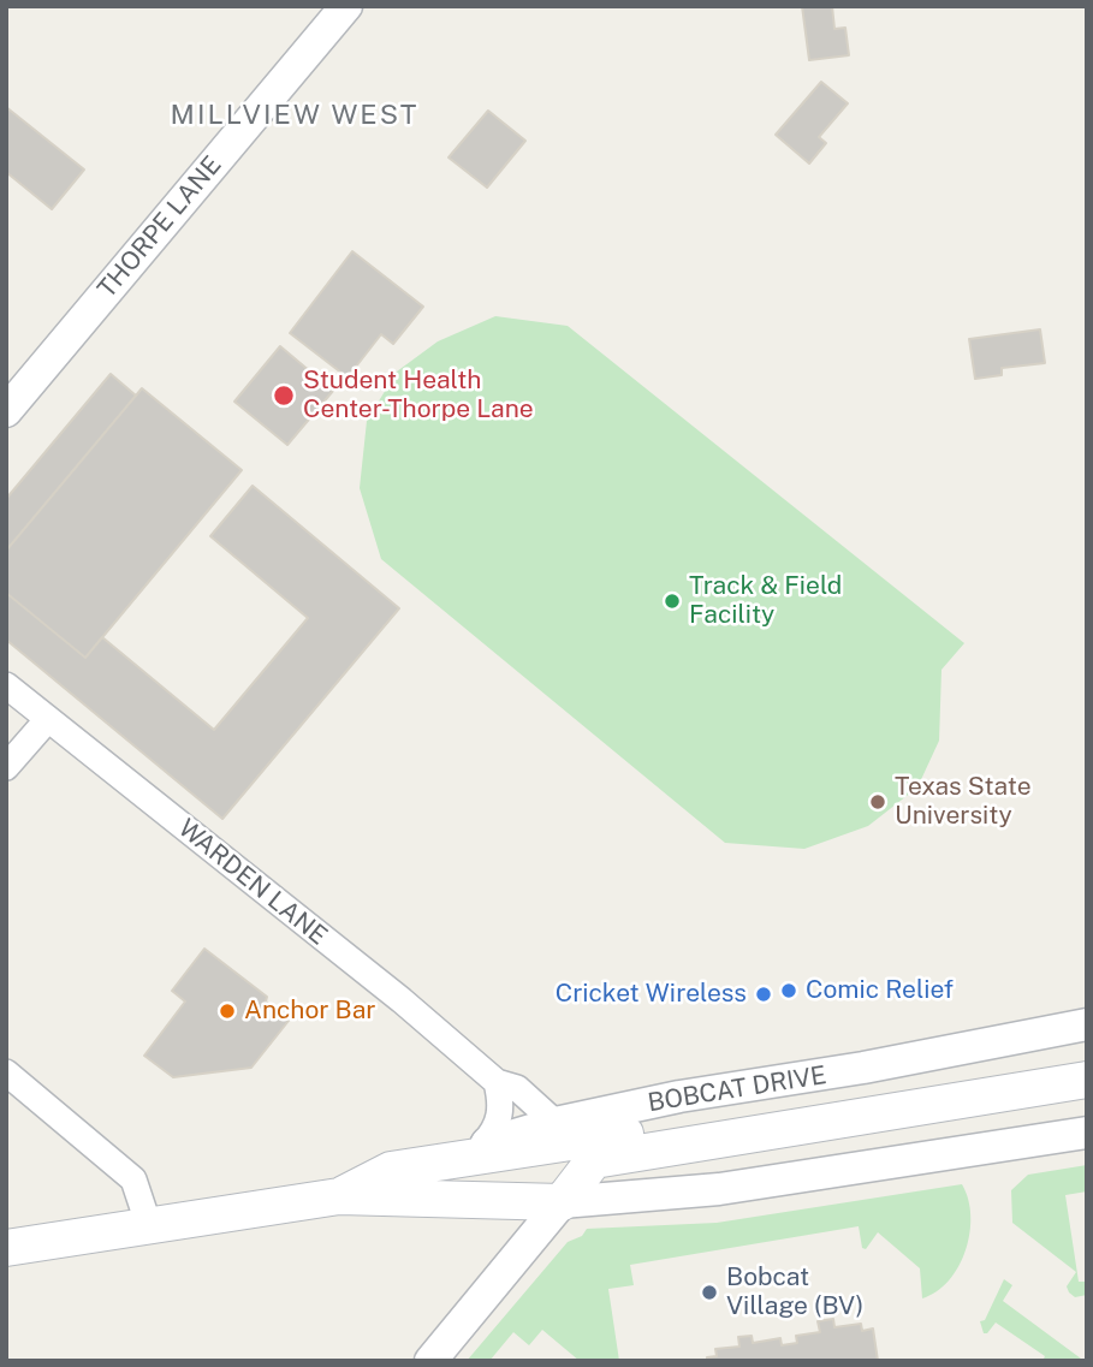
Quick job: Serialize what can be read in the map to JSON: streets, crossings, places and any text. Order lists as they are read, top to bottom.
{
  "streets": {
    "street": ["THORPE LANE", "WARDEN LANE", "BOBCAT DRIVE"]
  },
  "crossings": [
    ["WARDEN LANE", "BOBCAT DRIVE"]
  ],
  "districts": ["MILLVIEW WEST"],
  "places": [
    "Student Health Center-Thorpe Lane",
    "Track & Field Facility",
    "Texas State University",
    "Comic Relief",
    "Cricket Wireless",
    "Anchor Bar",
    "Bobcat Village (BV)"
  ]
}
